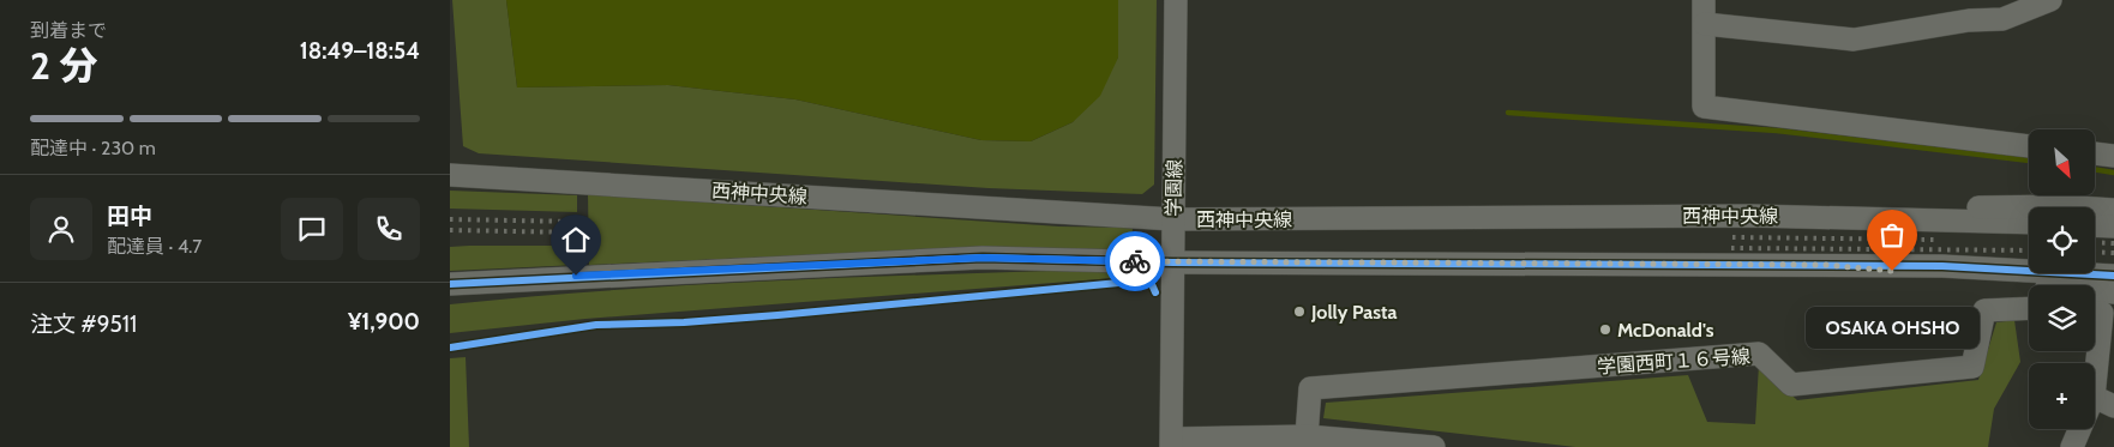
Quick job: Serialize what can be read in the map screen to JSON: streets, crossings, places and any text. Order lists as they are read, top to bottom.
{
  "streets": {
    "street": ["学園線", "西神中央線", "学園西町１６号線"]
  },
  "crossings": [
    ["学園線", "西神中央線"]
  ],
  "places": ["OSAKA OHSHO", "Jolly Pasta", "McDonald's"],
  "north": "bottom right",
  "page": {
    "heading": ["2 分", "到着まで", "18:49–18:54"],
    "panel": [
      "田中",
      "配達員 · 4.7",
      "注文 #9511",
      "¥1,900"
    ],
    "bar": "配達中 · 230 m",
    "map_buttons": "+",
    "bubble": "OSAKA OHSHO"
  }
}
